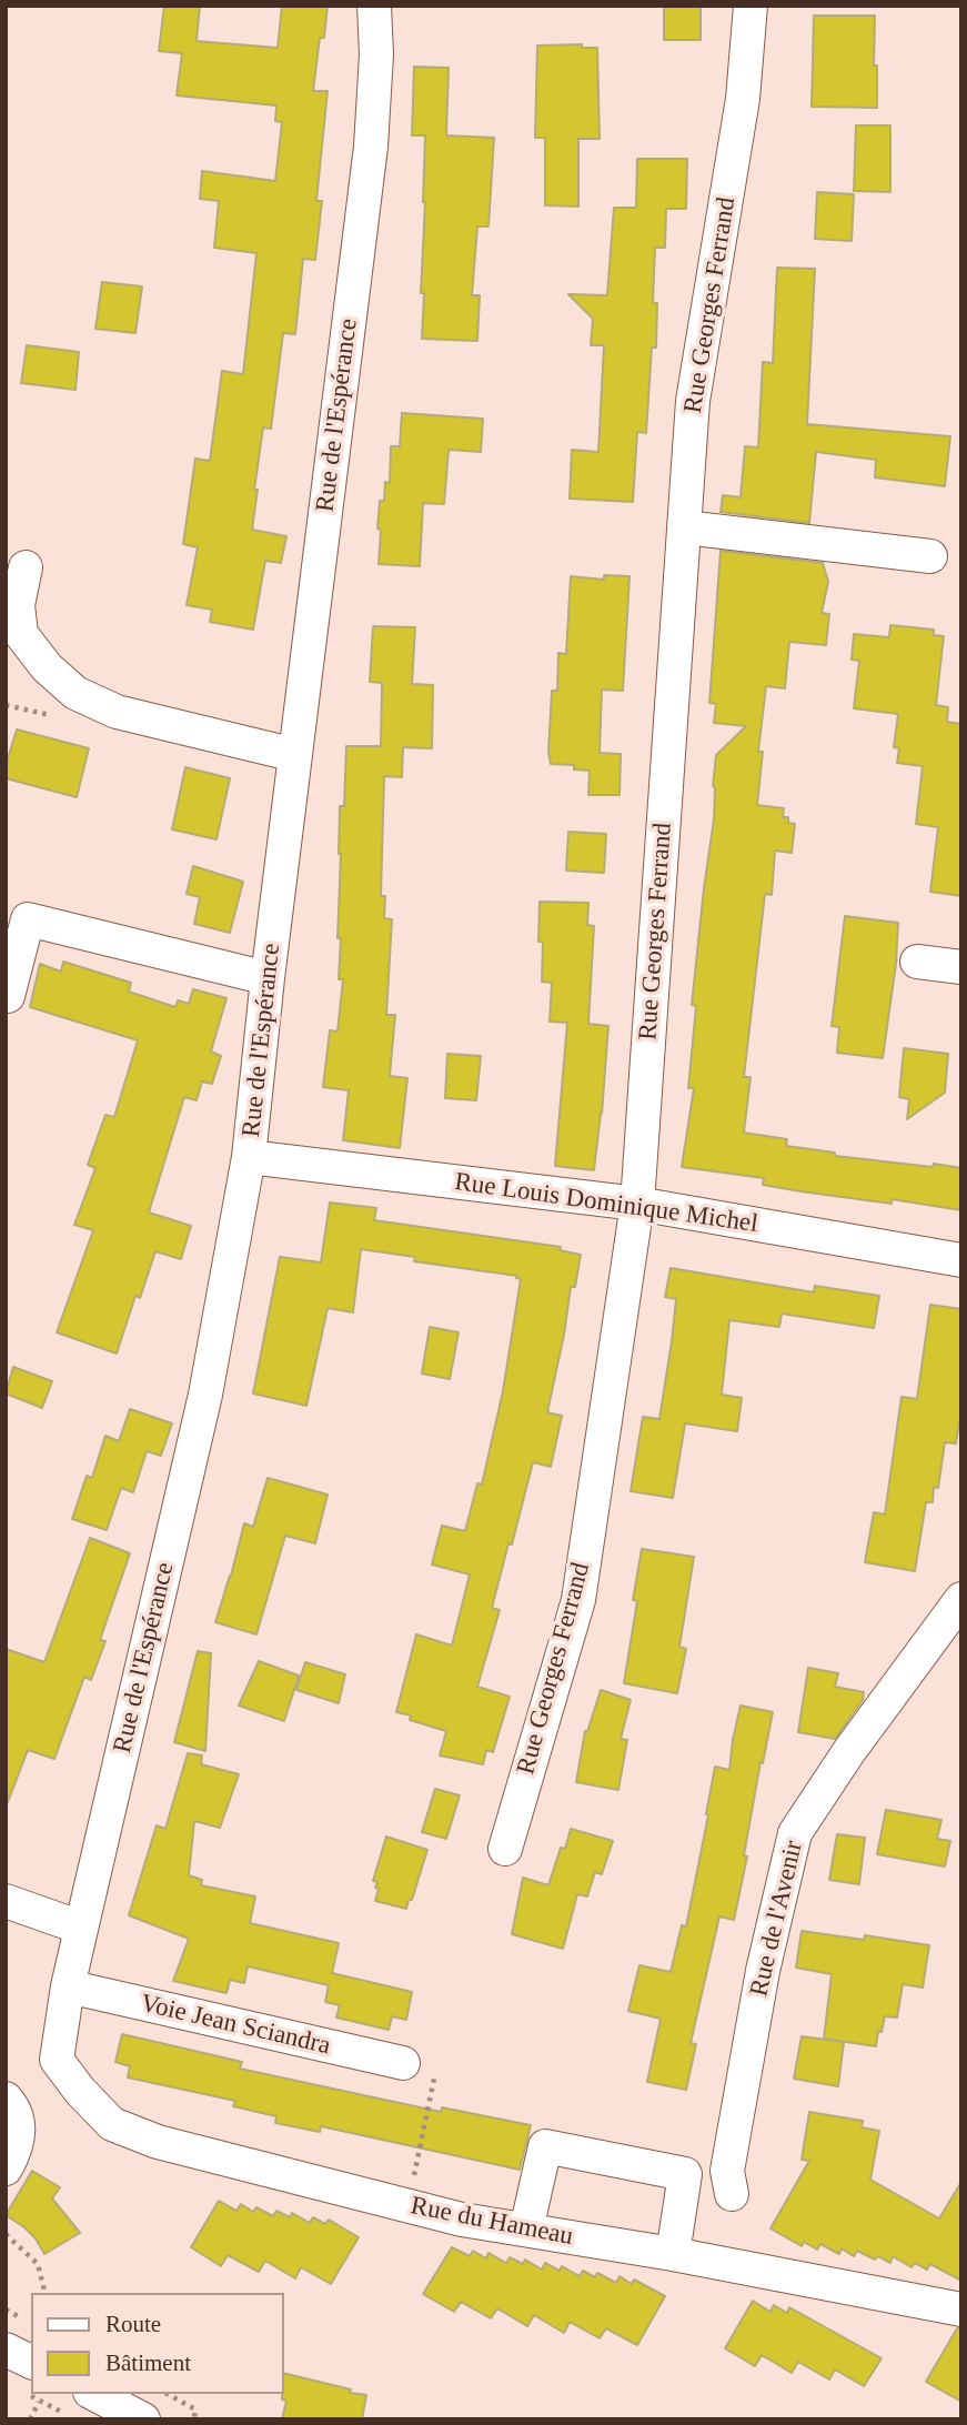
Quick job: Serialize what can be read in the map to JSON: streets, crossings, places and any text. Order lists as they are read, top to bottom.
{
  "streets": {
    "street": [
      "Rue Georges Ferrand",
      "Rue de l'Espérance",
      "Rue Louis Dominique Michel",
      "Rue de l'Avenir",
      "Voie Jean Sciandra",
      "Rue du Hameau"
    ]
  },
  "crossings": [
    ["Rue Georges Ferrand", "Rue Louis Dominique Michel"],
    ["Rue de l'Espérance", "Rue Louis Dominique Michel"],
    ["Rue de l'Espérance", "Voie Jean Sciandra"],
    ["Rue de l'Espérance", "Rue du Hameau"]
  ],
  "legend": ["Route", "Bâtiment"]
}
